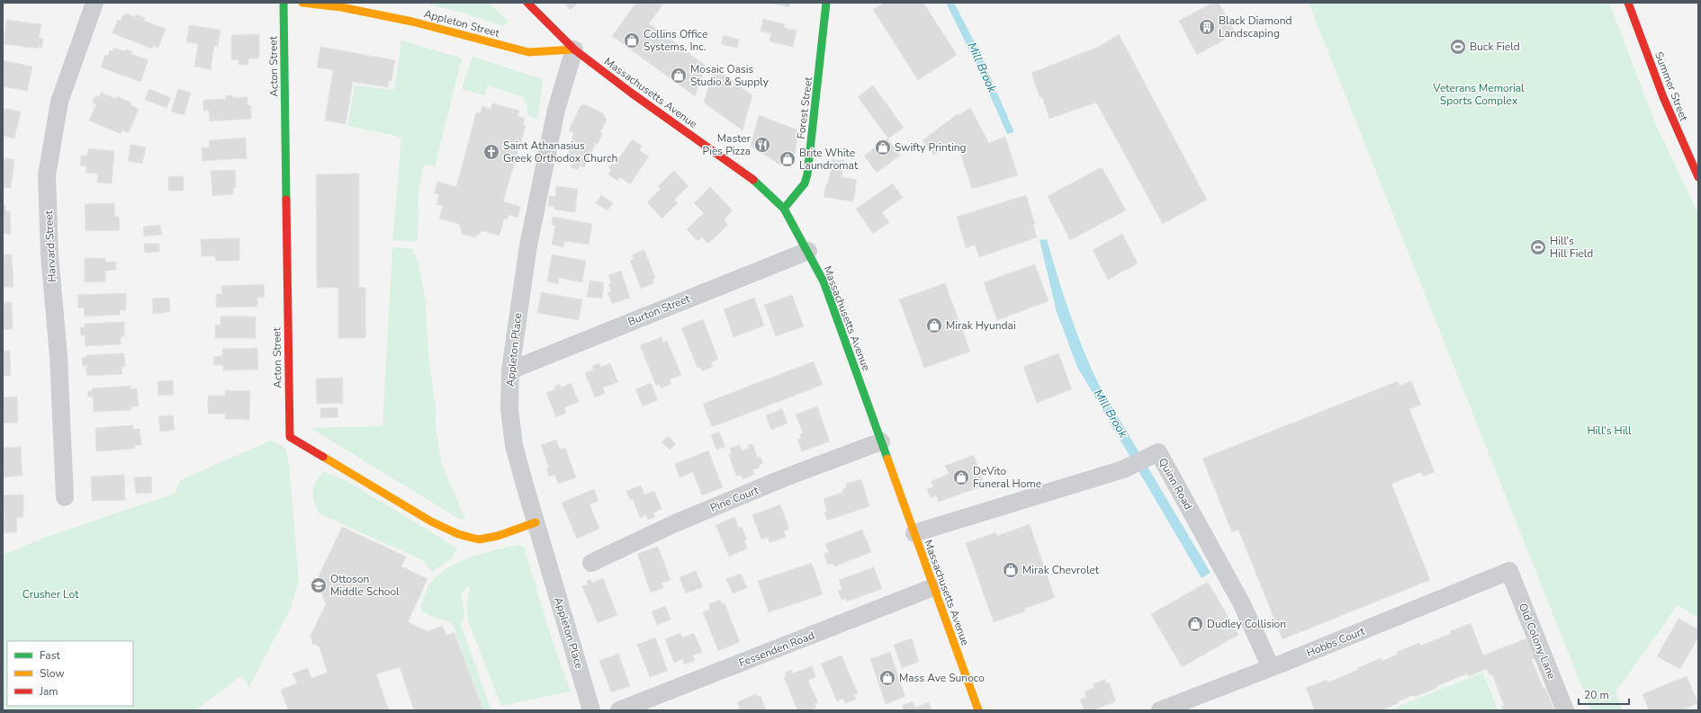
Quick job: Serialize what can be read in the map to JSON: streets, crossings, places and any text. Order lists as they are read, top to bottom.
{
  "streets": {
    "street": [
      "Appleton Street",
      "Acton Street",
      "Summer Street",
      "Massachusetts Avenue",
      "Forest Street",
      "Harvard Street",
      "Burton Street",
      "Appleton Place",
      "Quinn Road",
      "Pine Court",
      "Old Colony Lane",
      "Hobbs Court",
      "Fessenden Road"
    ]
  },
  "crossings": [
    ["Appleton Street", "Massachusetts Avenue"],
    ["Appleton Street", "Appleton Place"],
    ["Acton Street", "Appleton Place"],
    ["Massachusetts Avenue", "Forest Street"],
    ["Massachusetts Avenue", "Burton Street"],
    ["Massachusetts Avenue", "Appleton Place"],
    ["Massachusetts Avenue", "Quinn Road"],
    ["Massachusetts Avenue", "Pine Court"],
    ["Massachusetts Avenue", "Fessenden Road"],
    ["Burton Street", "Appleton Place"],
    ["Quinn Road", "Hobbs Court"],
    ["Old Colony Lane", "Hobbs Court"]
  ],
  "water": ["Mill Brook"],
  "parks": ["Veterans Memorial Sports Complex", "Hill's Hill", "Crusher Lot"],
  "places": {
    "building": ["Black Diamond Landscaping"],
    "shop": [
      "Collins Office Systems, Inc.",
      "Mosaic Oasis Studio & Supply",
      "Swifty Printing",
      "Brite White Laundromat",
      "Mirak Hyundai",
      "DeVito Funeral Home",
      "Mirak Chevrolet",
      "Dudley Collision",
      "Mass Ave Sunoco"
    ],
    "sports": ["Buck Field", "Hill's Hill Field"],
    "restaurant": ["Master Pies Pizza"],
    "church": ["Saint Athanasius Greek Orthodox Church"],
    "school or university": ["Ottoson Middle School"]
  },
  "legend": ["Fast", "Slow", "Jam"],
  "scale_bar": "20 m"
}
